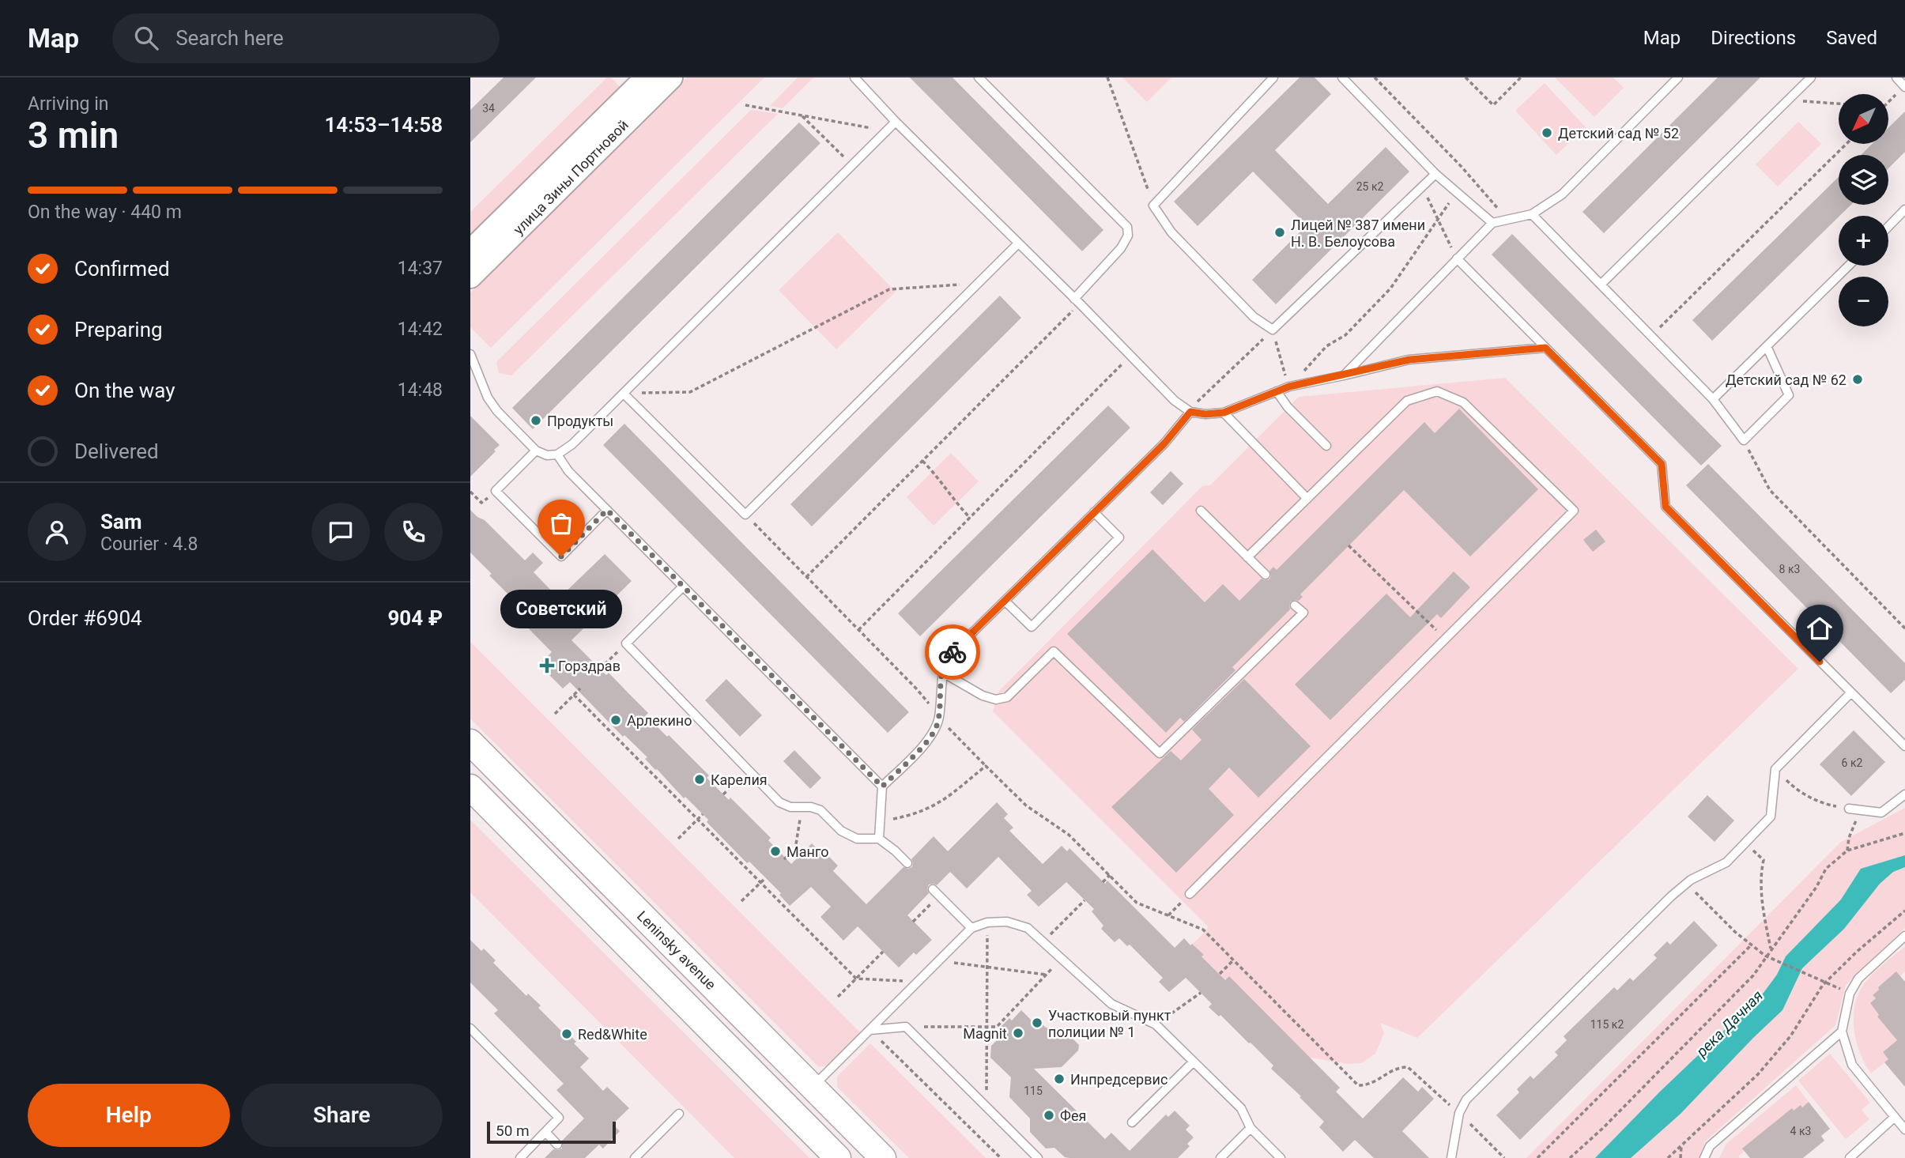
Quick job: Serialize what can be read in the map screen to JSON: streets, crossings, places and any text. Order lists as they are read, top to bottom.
{
  "streets": {
    "main road": ["улица Зины Портновой", "Leninsky avenue"]
  },
  "water": ["река Дачная"],
  "places": {
    "other": [
      "Детский сад № 52",
      "Лицей № 387 имени Н. В. Белоусова",
      "Детский сад № 62",
      "Продукты",
      "Советский",
      "Арлекино",
      "Карелия",
      "Манго",
      "Участковый пункт полиции № 1",
      "Magnit",
      "Red&White",
      "Инпредсервис",
      "Фея"
    ],
    "health": ["Горздрав"]
  },
  "house_numbers": [
    "34",
    "25 к2",
    "8 к3",
    "6 к2",
    "115 к2",
    "115",
    "4 к3"
  ],
  "scale_bar": "50 m",
  "north": "bottom left",
  "page": {
    "header": "Map",
    "search": "Search here",
    "nav": ["Map", "Directions", "Saved"],
    "heading": ["3 min", "Arriving in", "14:53–14:58"],
    "panel": [
      "Sam",
      "Courier · 4.8",
      "Order #6904",
      "904 ₽"
    ],
    "map_buttons": ["+", "−"],
    "bar": "On the way · 440 m",
    "list": [
      ["Confirmed", "14:37"],
      ["Preparing", "14:42"],
      ["On the way", "14:48"],
      "Delivered"
    ],
    "bubble": "Советский",
    "buttons": ["Help", "Share"],
    "scale": "50 m"
  }
}
